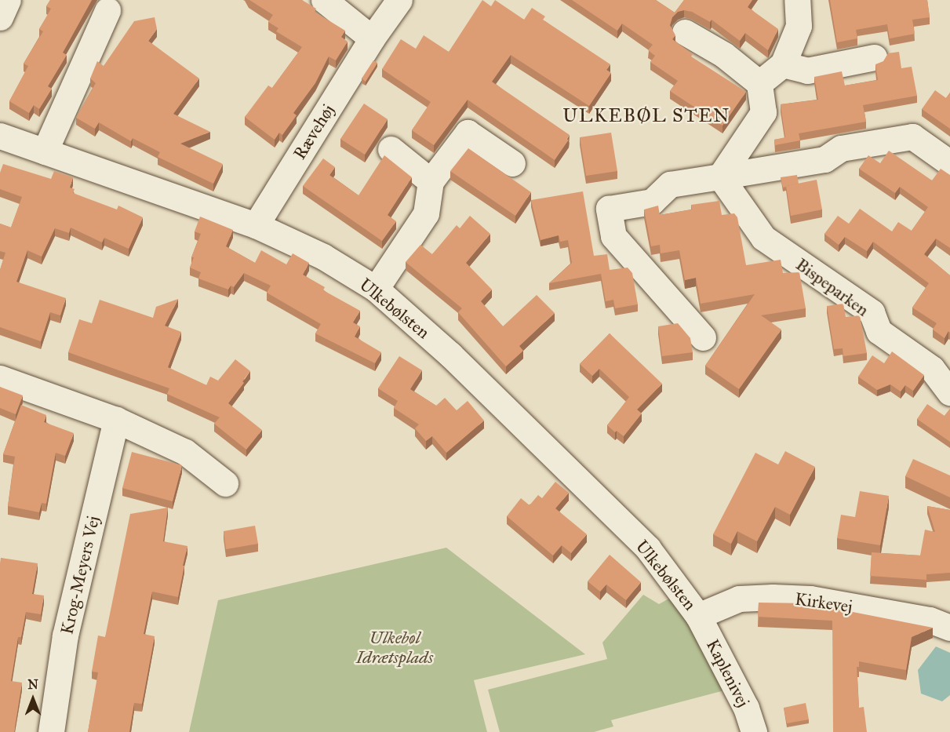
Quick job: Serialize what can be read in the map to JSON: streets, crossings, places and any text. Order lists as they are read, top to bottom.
{
  "streets": {
    "street": [
      "Rævehøj",
      "Bispeparken",
      "Ulkebølsten",
      "Krog-Meyers Vej",
      "Kirkevej",
      "Kaplenivej"
    ]
  },
  "crossings": [
    ["Rævehøj", "Ulkebølsten"],
    ["Ulkebølsten", "Kirkevej"],
    ["Ulkebølsten", "Kaplenivej"],
    ["Kirkevej", "Kaplenivej"]
  ],
  "districts": ["ULKEBØL STEN"],
  "parks": ["Ulkebøl Idrætsplads"],
  "north": "top"
}
